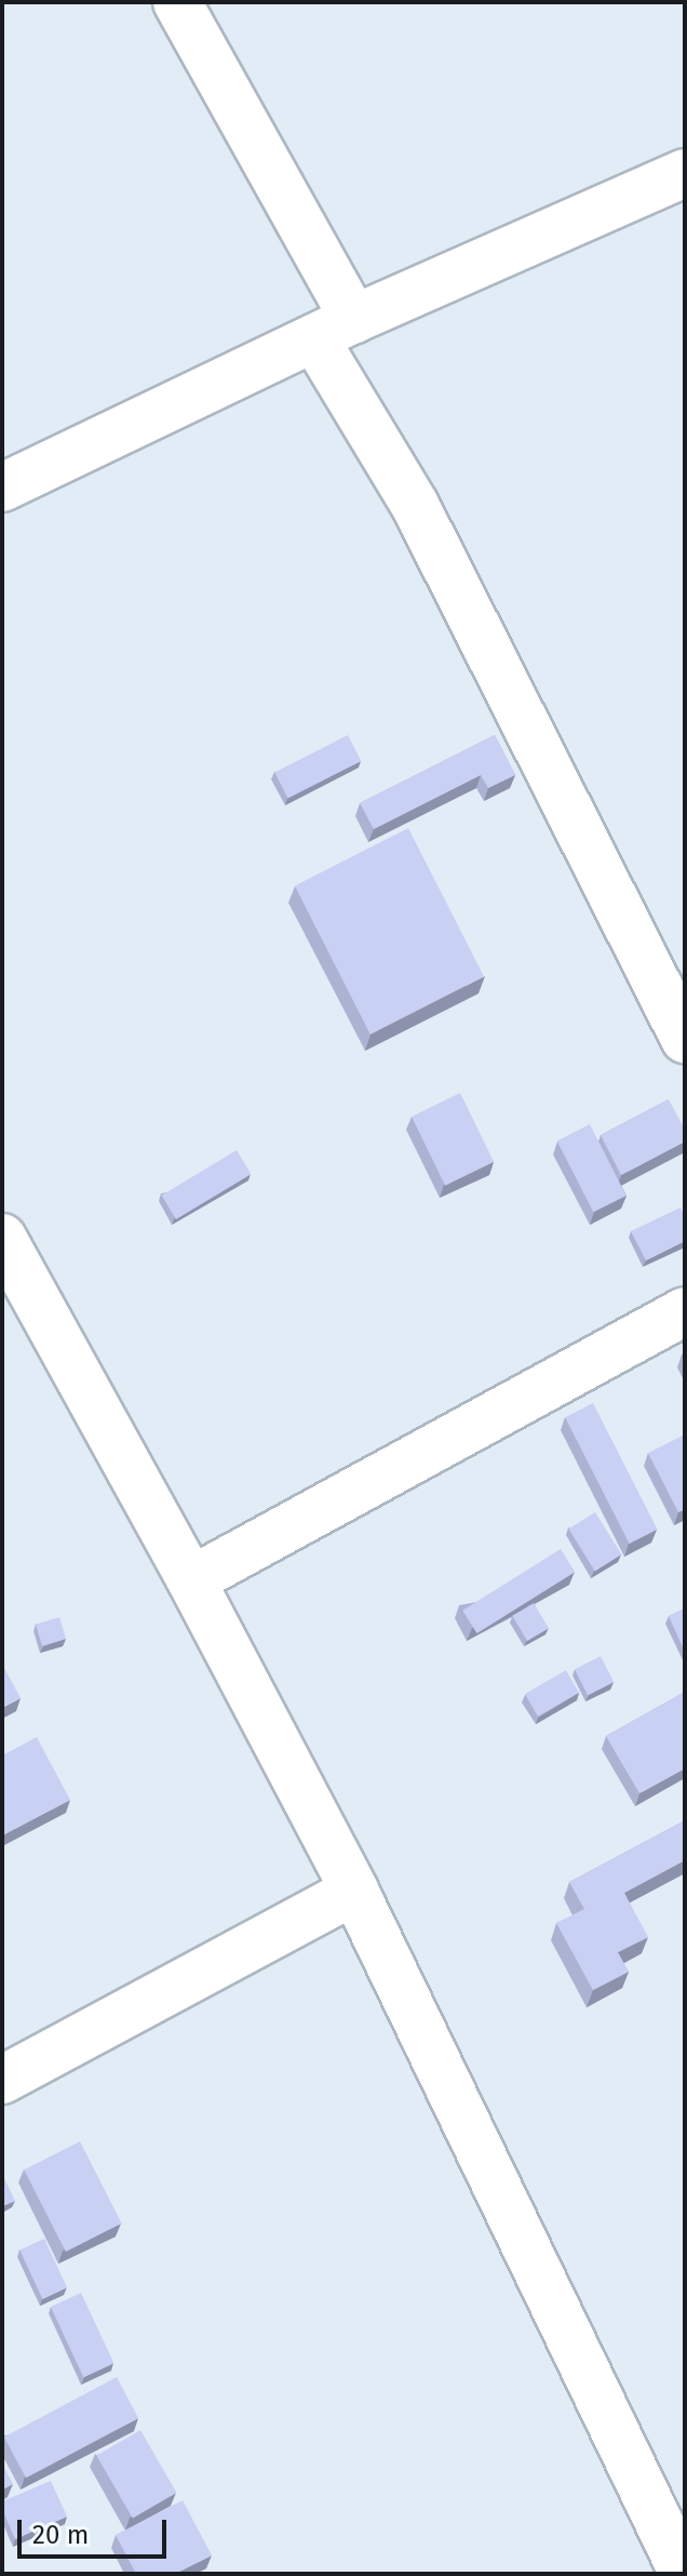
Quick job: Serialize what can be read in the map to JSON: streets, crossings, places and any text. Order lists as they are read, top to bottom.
{
  "scale_bar": "20 m"
}
